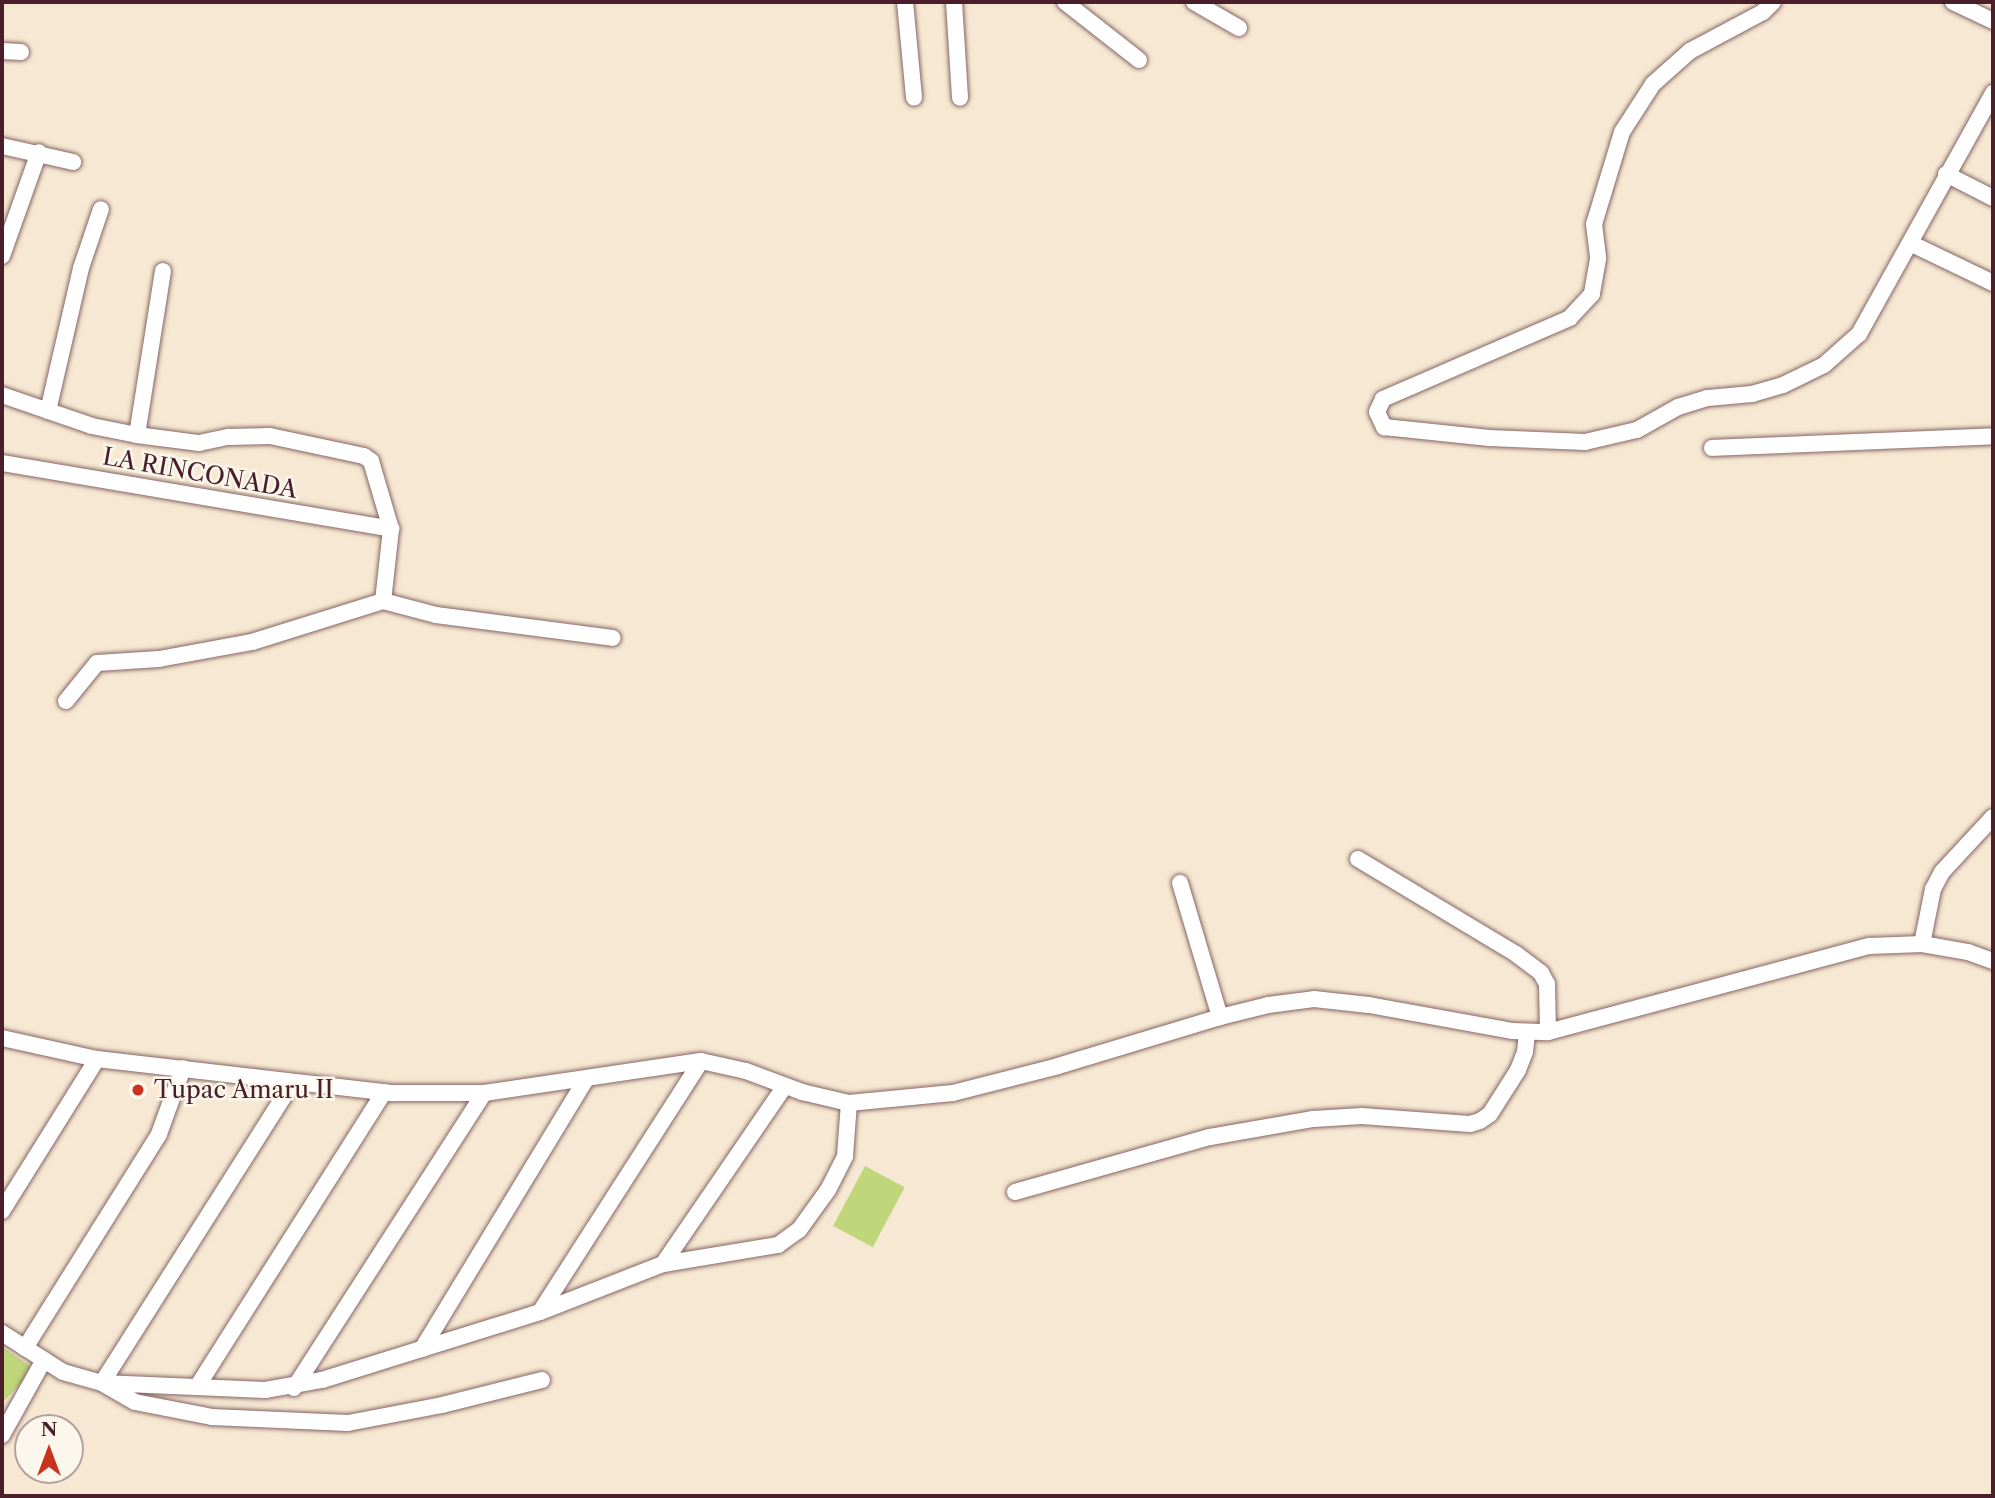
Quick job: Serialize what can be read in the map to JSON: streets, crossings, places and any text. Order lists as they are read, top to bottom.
{
  "streets": {
    "street": ["LA RINCONADA"]
  },
  "places": ["Tupac Amaru II"],
  "north": "top"
}
